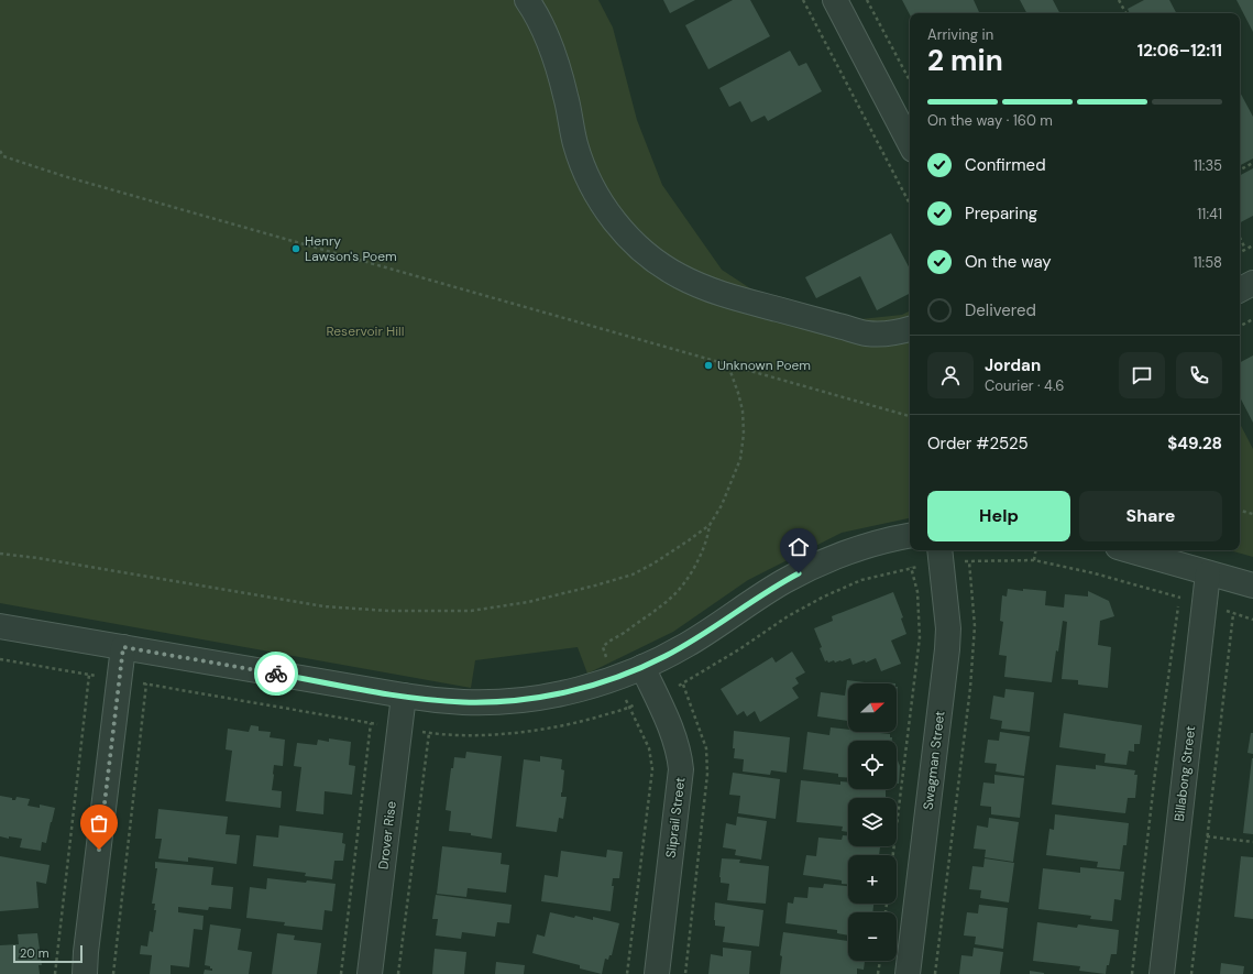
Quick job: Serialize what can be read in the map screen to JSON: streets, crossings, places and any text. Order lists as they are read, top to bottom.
{
  "streets": {
    "street": [
      "Swagman Street",
      "Billabong Street",
      "Sliprail Street",
      "Drover Rise"
    ]
  },
  "parks": ["Reservoir Hill"],
  "places": ["Henry Lawson's Poem", "Unknown Poem"],
  "scale_bar": "20 m",
  "north": "right",
  "page": {
    "heading": ["2 min", "Arriving in", "12:06–12:11"],
    "panel": [
      "Jordan",
      "Courier · 4.6",
      "Order #2525",
      "$49.28"
    ],
    "bar": "On the way · 160 m",
    "list": [
      ["Confirmed", "11:35"],
      ["Preparing", "11:41"],
      ["On the way", "11:58"],
      "Delivered"
    ],
    "buttons": ["Help", "Share"],
    "map_buttons": ["+", "−"],
    "scale": "20 m"
  }
}
